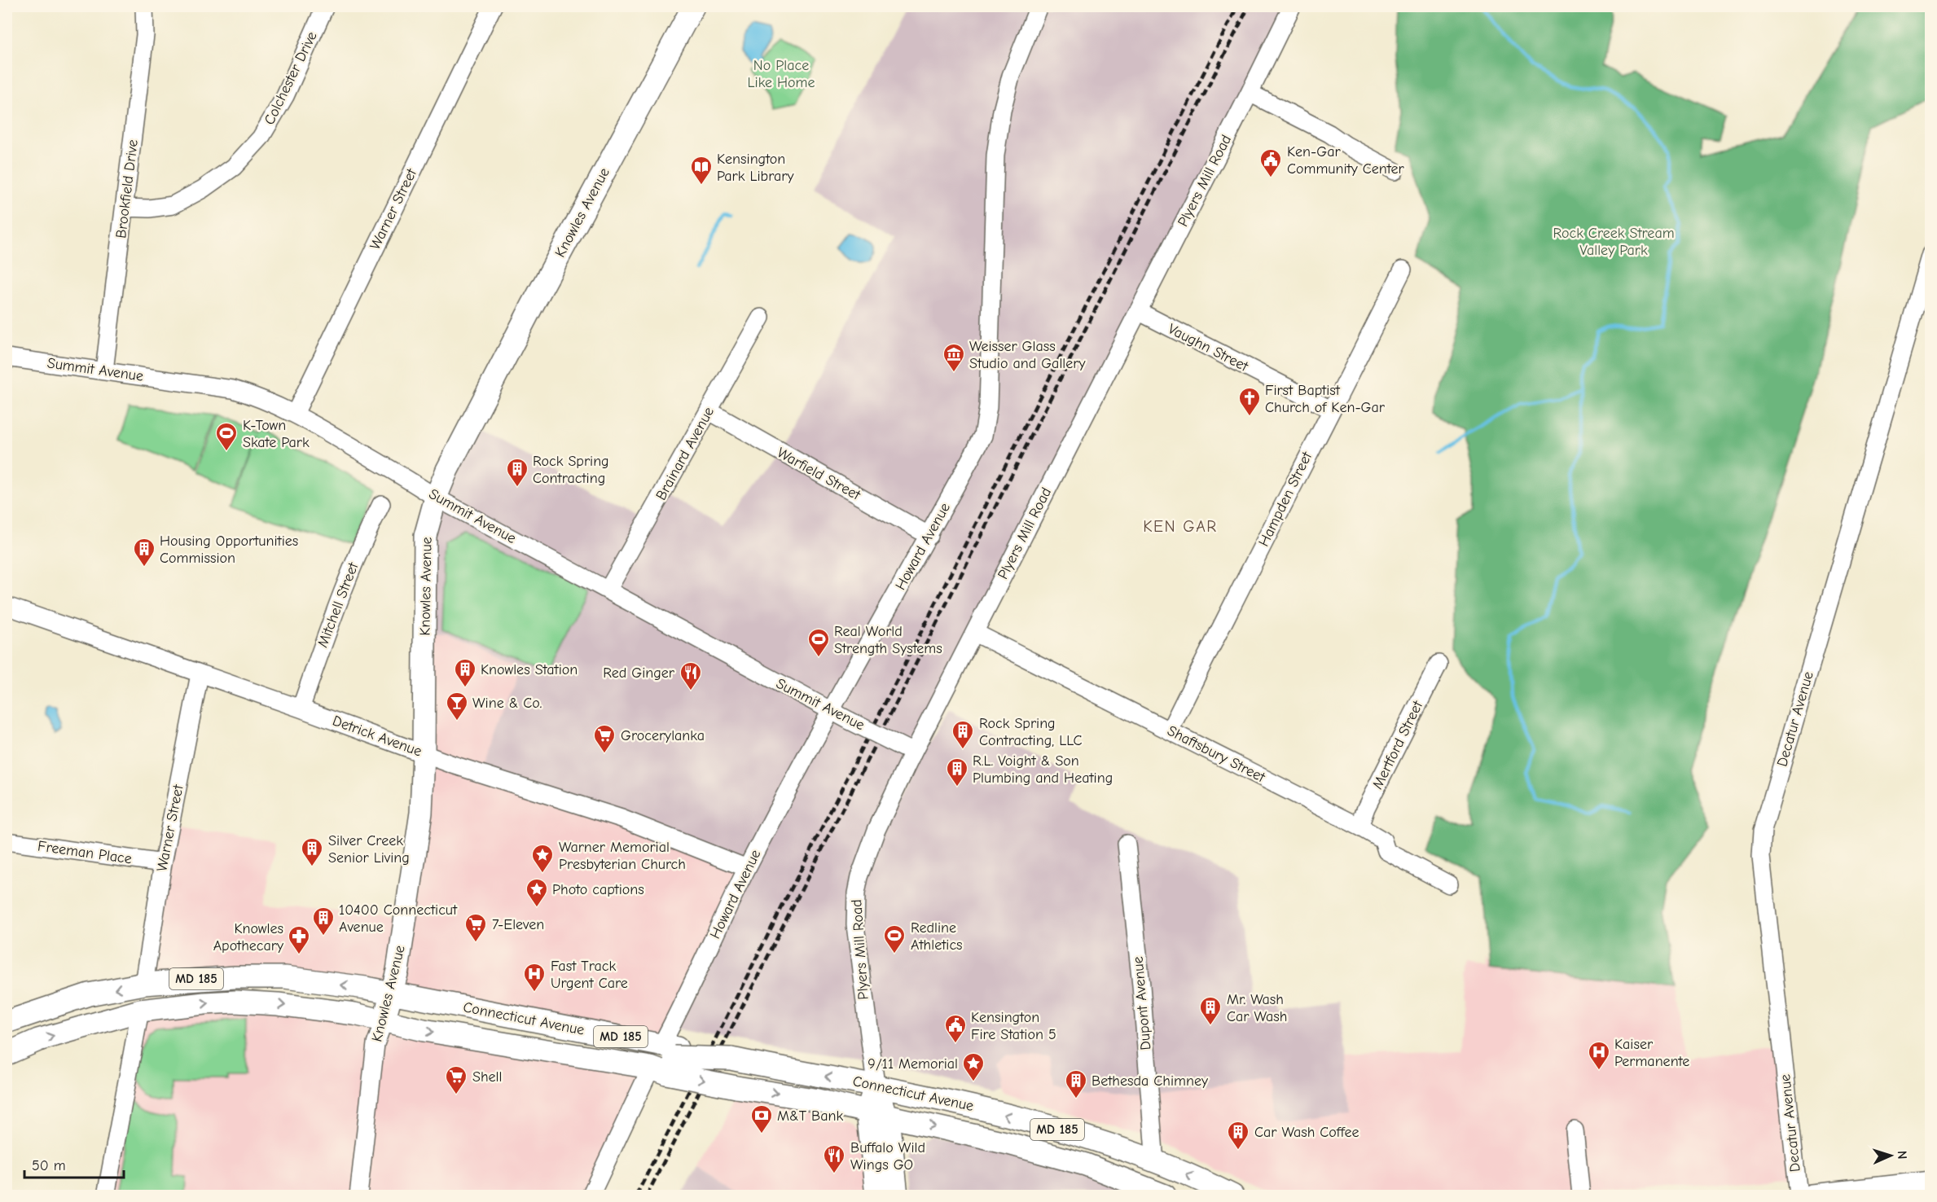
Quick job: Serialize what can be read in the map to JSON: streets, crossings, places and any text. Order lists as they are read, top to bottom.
{
  "streets": {
    "main road": [
      "Plyers Mill Road",
      "Knowles Avenue",
      "MD 185",
      "Connecticut Avenue"
    ],
    "street": [
      "Colchester Drive",
      "Brookfield Drive",
      "Warner Street",
      "Vaughn Street",
      "Summit Avenue",
      "Brainard Avenue",
      "Warfield Street",
      "Hampden Street",
      "Howard Avenue",
      "Mitchell Street",
      "Decatur Avenue",
      "Detrick Avenue",
      "Mertford Street",
      "Shaftsbury Street",
      "Freeman Place",
      "Dupont Avenue"
    ]
  },
  "crossings": [
    ["Colchester Drive", "Brookfield Drive"],
    ["Plyers Mill Road", "Vaughn Street"],
    ["Plyers Mill Road", "Summit Avenue"],
    ["Plyers Mill Road", "Shaftsbury Street"],
    ["Plyers Mill Road", "Connecticut Avenue"],
    ["Brookfield Drive", "Summit Avenue"],
    ["Warner Street", "Summit Avenue"],
    ["Warner Street", "Detrick Avenue"],
    ["Warner Street", "Freeman Place"],
    ["Warner Street", "Connecticut Avenue"],
    ["Knowles Avenue", "Summit Avenue"],
    ["Knowles Avenue", "Detrick Avenue"],
    ["Knowles Avenue", "Connecticut Avenue"],
    ["Vaughn Street", "Hampden Street"],
    ["Summit Avenue", "Brainard Avenue"],
    ["Summit Avenue", "Howard Avenue"],
    ["Brainard Avenue", "Warfield Street"],
    ["Warfield Street", "Howard Avenue"],
    ["Hampden Street", "Shaftsbury Street"],
    ["Howard Avenue", "Detrick Avenue"],
    ["Howard Avenue", "Connecticut Avenue"],
    ["Mitchell Street", "Detrick Avenue"],
    ["Mertford Street", "Shaftsbury Street"],
    ["Dupont Avenue", "Connecticut Avenue"]
  ],
  "districts": ["KEN GAR"],
  "parks": ["No Place Like Home", "Rock Creek Stream Valley Park"],
  "places": {
    "public building": ["Ken-Gar Community Center", "Kensington Fire Station 5"],
    "library": ["Kensington Park Library"],
    "museum": ["Weisser Glass Studio and Gallery"],
    "church": ["First Baptist Church of Ken-Gar"],
    "sports": ["K-Town Skate Park", "Real World Strength Systems", "Redline Athletics"],
    "building": [
      "Rock Spring Contracting",
      "Housing Opportunities Commission",
      "Knowles Station",
      "Rock Spring Contracting, LLC",
      "R.L. Voight & Son Plumbing and Heating",
      "Silver Creek Senior Living",
      "10400 Connecticut Avenue",
      "Mr. Wash Car Wash",
      "Bethesda Chimney",
      "Car Wash Coffee"
    ],
    "restaurant": ["Red Ginger", "Buffalo Wild Wings GO"],
    "bar": ["Wine & Co."],
    "supermarket": ["Grocerylanka", "7-Eleven", "Shell"],
    "place": ["Warner Memorial Presbyterian Church", "Photo captions", "9/11 Memorial"],
    "pharmacy": ["Knowles Apothecary"],
    "hospital": ["Fast Track Urgent Care", "Kaiser Permanente"],
    "bank": ["M&T Bank"]
  },
  "scale_bar": "50 m",
  "north": "right"
}
